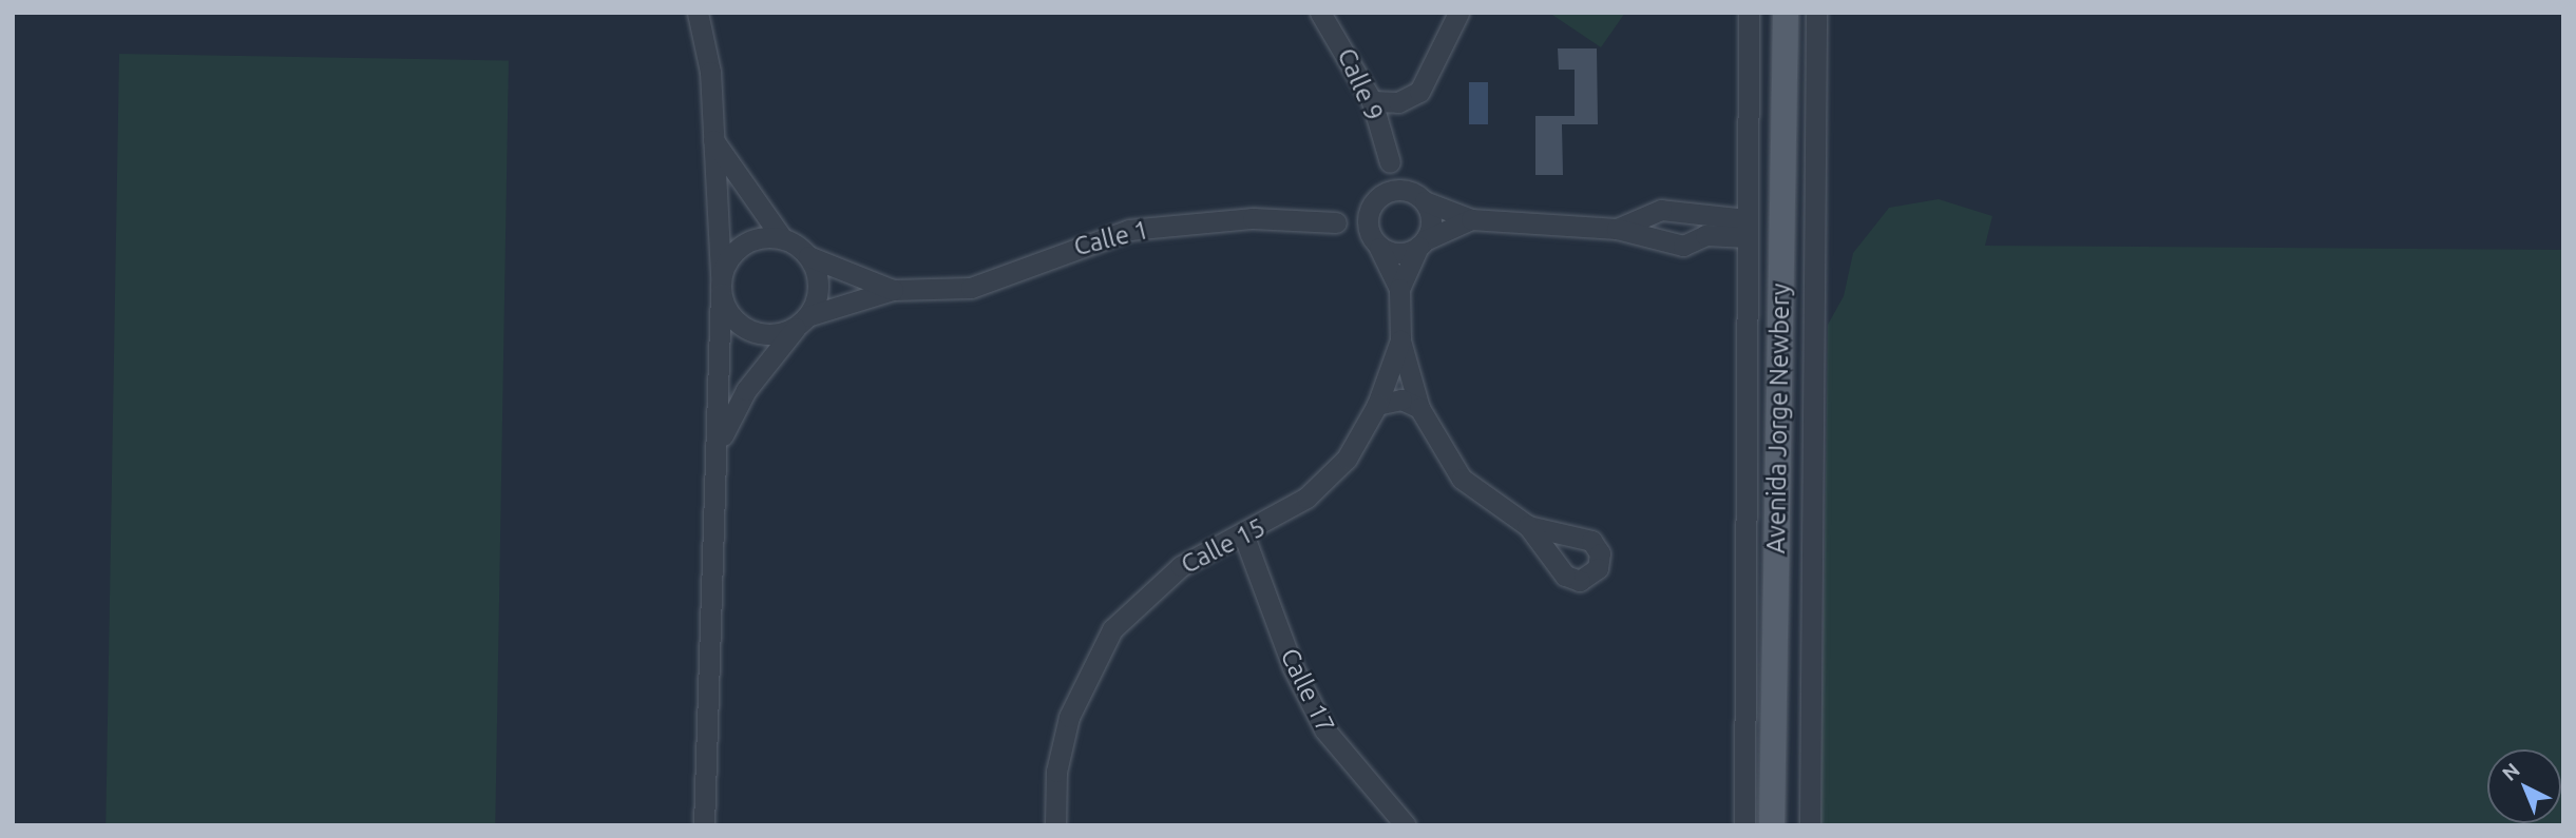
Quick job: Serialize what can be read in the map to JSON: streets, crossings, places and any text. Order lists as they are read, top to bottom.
{
  "streets": {
    "main road": ["Avenida Jorge Newbery"],
    "street": [
      "Calle 9",
      "Calle 1",
      "Calle 15",
      "Calle 17"
    ]
  },
  "crossings": [
    ["Calle 15", "Calle 17"]
  ],
  "north": "top left"
}
